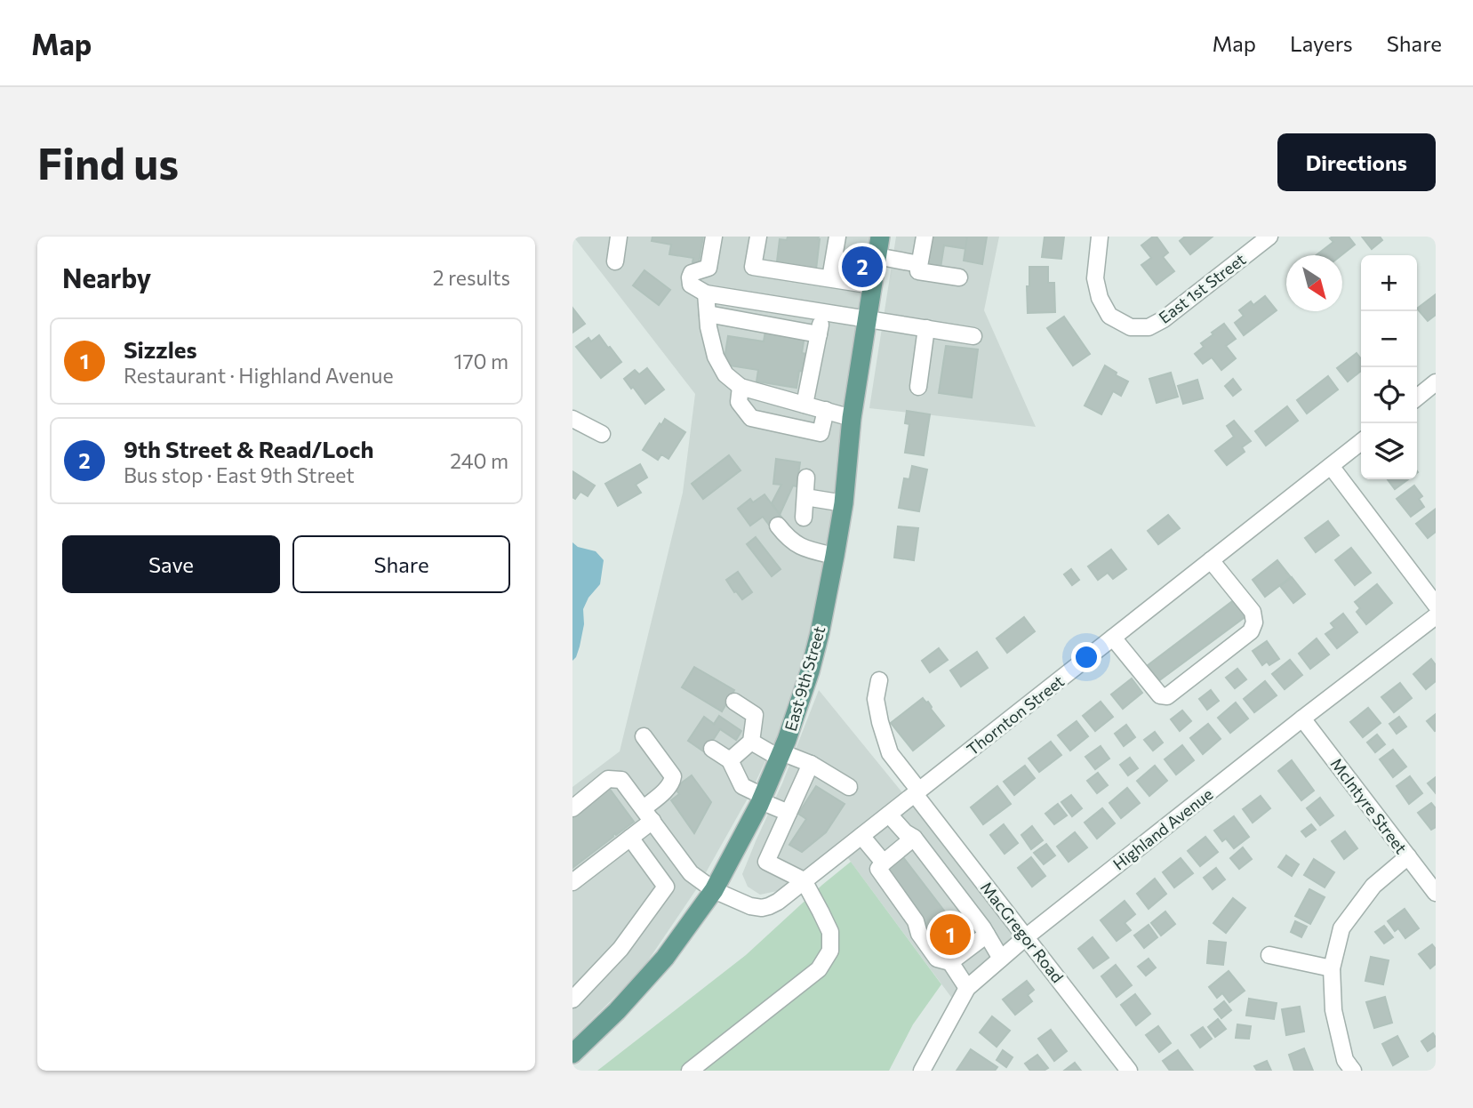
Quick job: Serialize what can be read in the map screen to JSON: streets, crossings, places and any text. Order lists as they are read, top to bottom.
{
  "streets": {
    "main road": ["East 9th Street"],
    "street": [
      "East 1st Street",
      "Thornton Street",
      "McIntyre Street",
      "Highland Avenue",
      "MacGregor Road"
    ]
  },
  "crossings": [
    ["East 9th Street", "Thornton Street"],
    ["Thornton Street", "MacGregor Road"],
    ["McIntyre Street", "Highland Avenue"],
    ["Highland Avenue", "MacGregor Road"]
  ],
  "north": "bottom right",
  "page": {
    "header": "Map",
    "nav": ["Map", "Layers", "Share"],
    "buttons": [
      "Directions",
      ["Save", "Share"]
    ],
    "title": "Find us",
    "heading": ["Nearby", "2 results"],
    "pins": ["2", "1"],
    "map_buttons": ["+", "−"],
    "list": [
      {
        "mark": "1",
        "name": "Sizzles",
        "note": "Restaurant · Highland Avenue",
        "value": "170 m"
      },
      {
        "mark": "2",
        "name": "9th Street & Read/Loch",
        "note": "Bus stop · East 9th Street",
        "value": "240 m"
      }
    ]
  }
}
